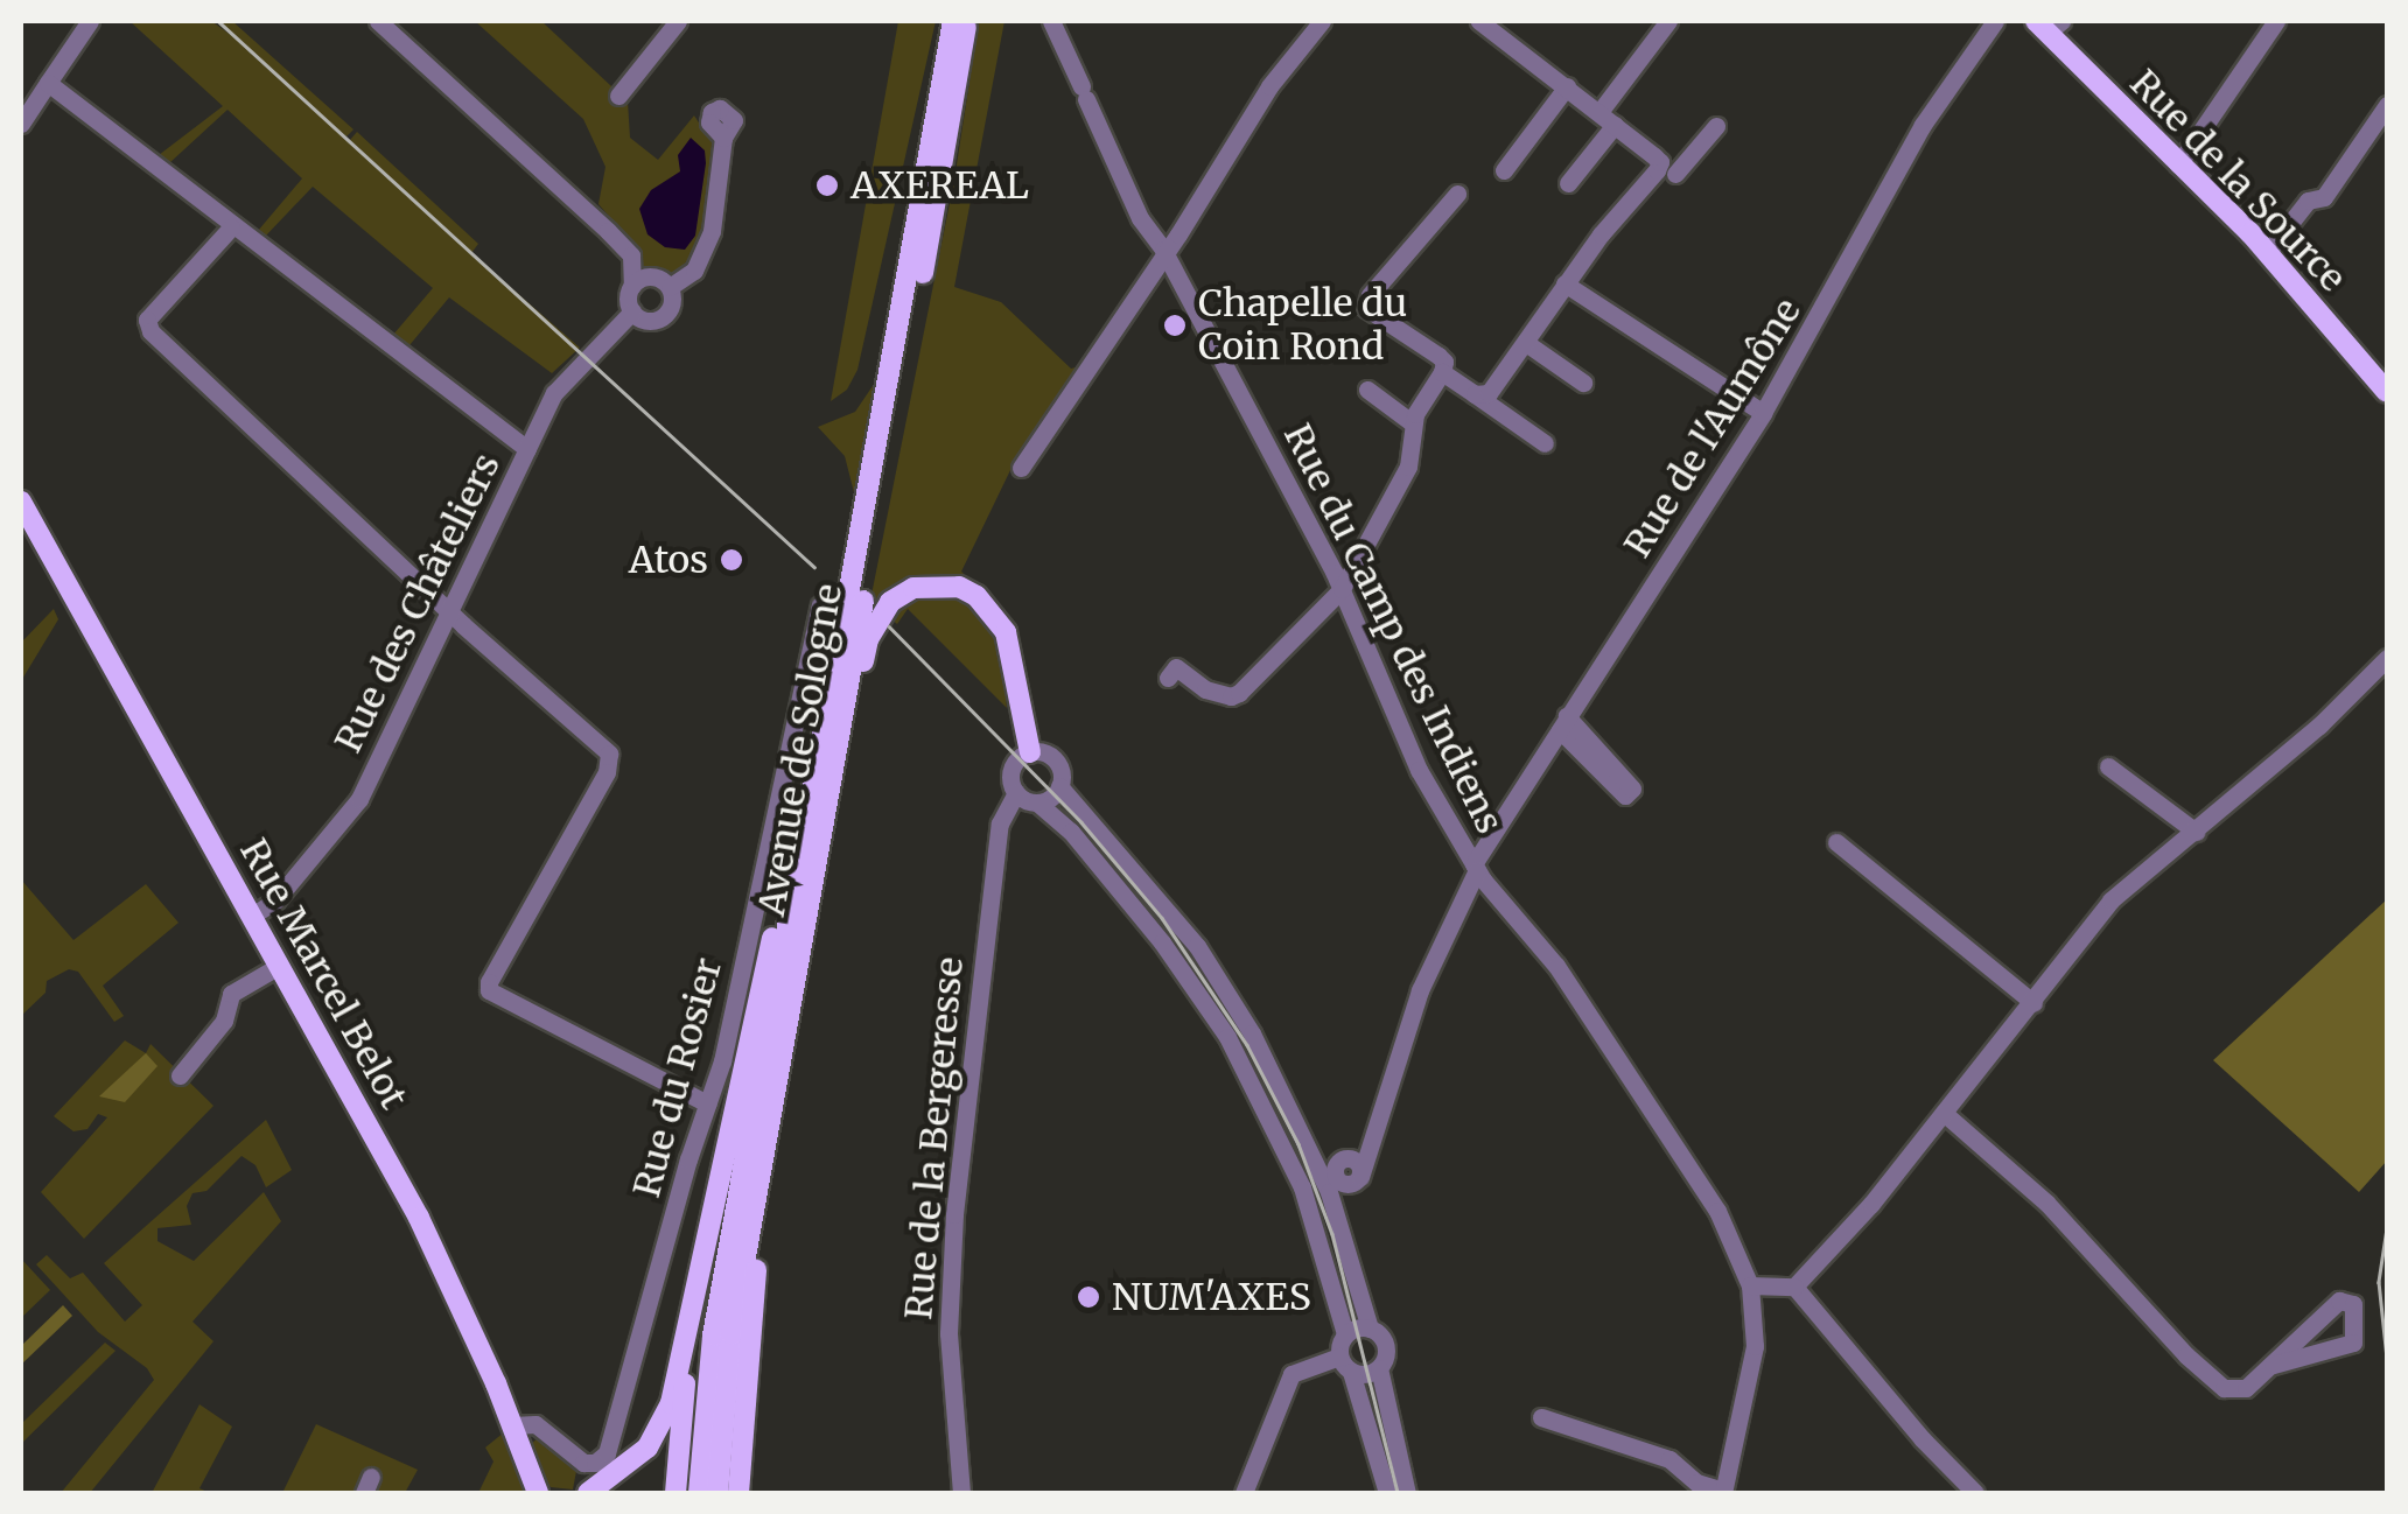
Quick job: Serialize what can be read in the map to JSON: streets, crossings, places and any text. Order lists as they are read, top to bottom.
{
  "streets": {
    "main road": ["Rue de la Source", "Avenue de Sologne", "Rue Marcel Belot"],
    "street": [
      "Rue de l'Aumône",
      "Rue des Châteliers",
      "Rue du Camp des Indiens",
      "Rue du Rosier",
      "Rue de la Bergeresse"
    ]
  },
  "crossings": [
    ["Rue de l'Aumône", "Rue du Camp des Indiens"],
    ["Rue des Châteliers", "Rue Marcel Belot"],
    ["Rue Marcel Belot", "Rue du Rosier"]
  ],
  "places": [
    "AXEREAL",
    "Chapelle du Coin Rond",
    "Atos",
    "NUM'AXES"
  ]
}
